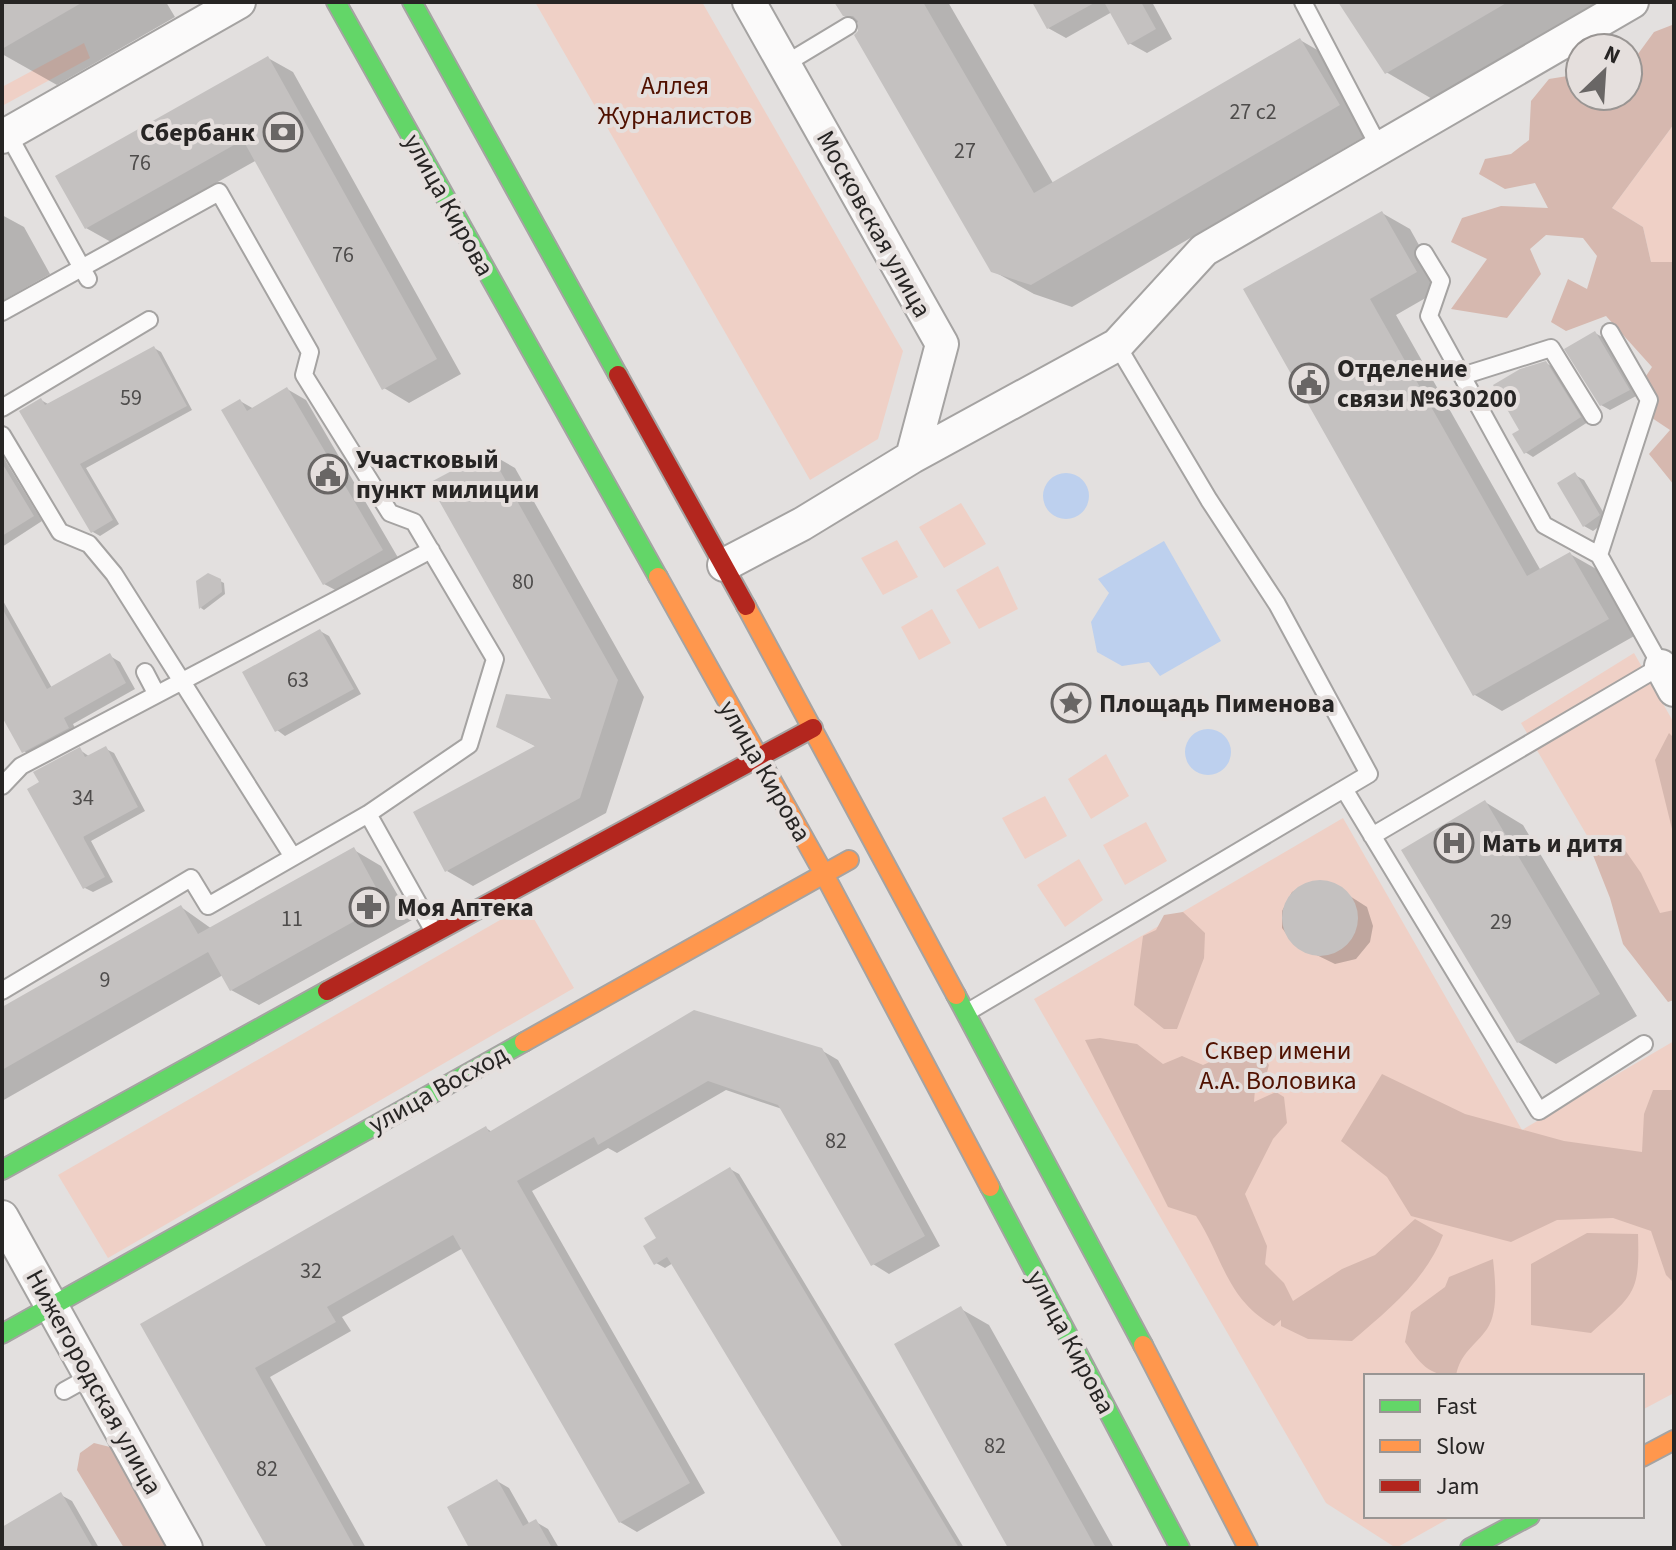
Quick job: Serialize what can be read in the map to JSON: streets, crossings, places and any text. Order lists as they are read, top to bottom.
{
  "streets": {
    "main road": ["улица Кирова", "улица Восход"],
    "street": ["Московская улица", "Нижегородская улица"]
  },
  "crossings": [
    ["улица Кирова", "улица Восход"],
    ["улица Восход", "Нижегородская улица"]
  ],
  "parks": ["Аллея Журналистов", "Cквер имени А.А. Воловика"],
  "places": {
    "bank": ["Сбербанк"],
    "public building": ["Отделение связи №630200", "Участковый пункт милиции"],
    "place": ["Площадь Пименова"],
    "hospital": ["Мать и дитя"],
    "pharmacy": ["Моя Аптека"]
  },
  "house_numbers": [
    "27 с2",
    "27",
    "76",
    "76",
    "59",
    "80",
    "63",
    "34",
    "11",
    "29",
    "9",
    "82",
    "32",
    "82",
    "82"
  ],
  "legend": ["Fast", "Slow", "Jam"],
  "north": "top right"
}
